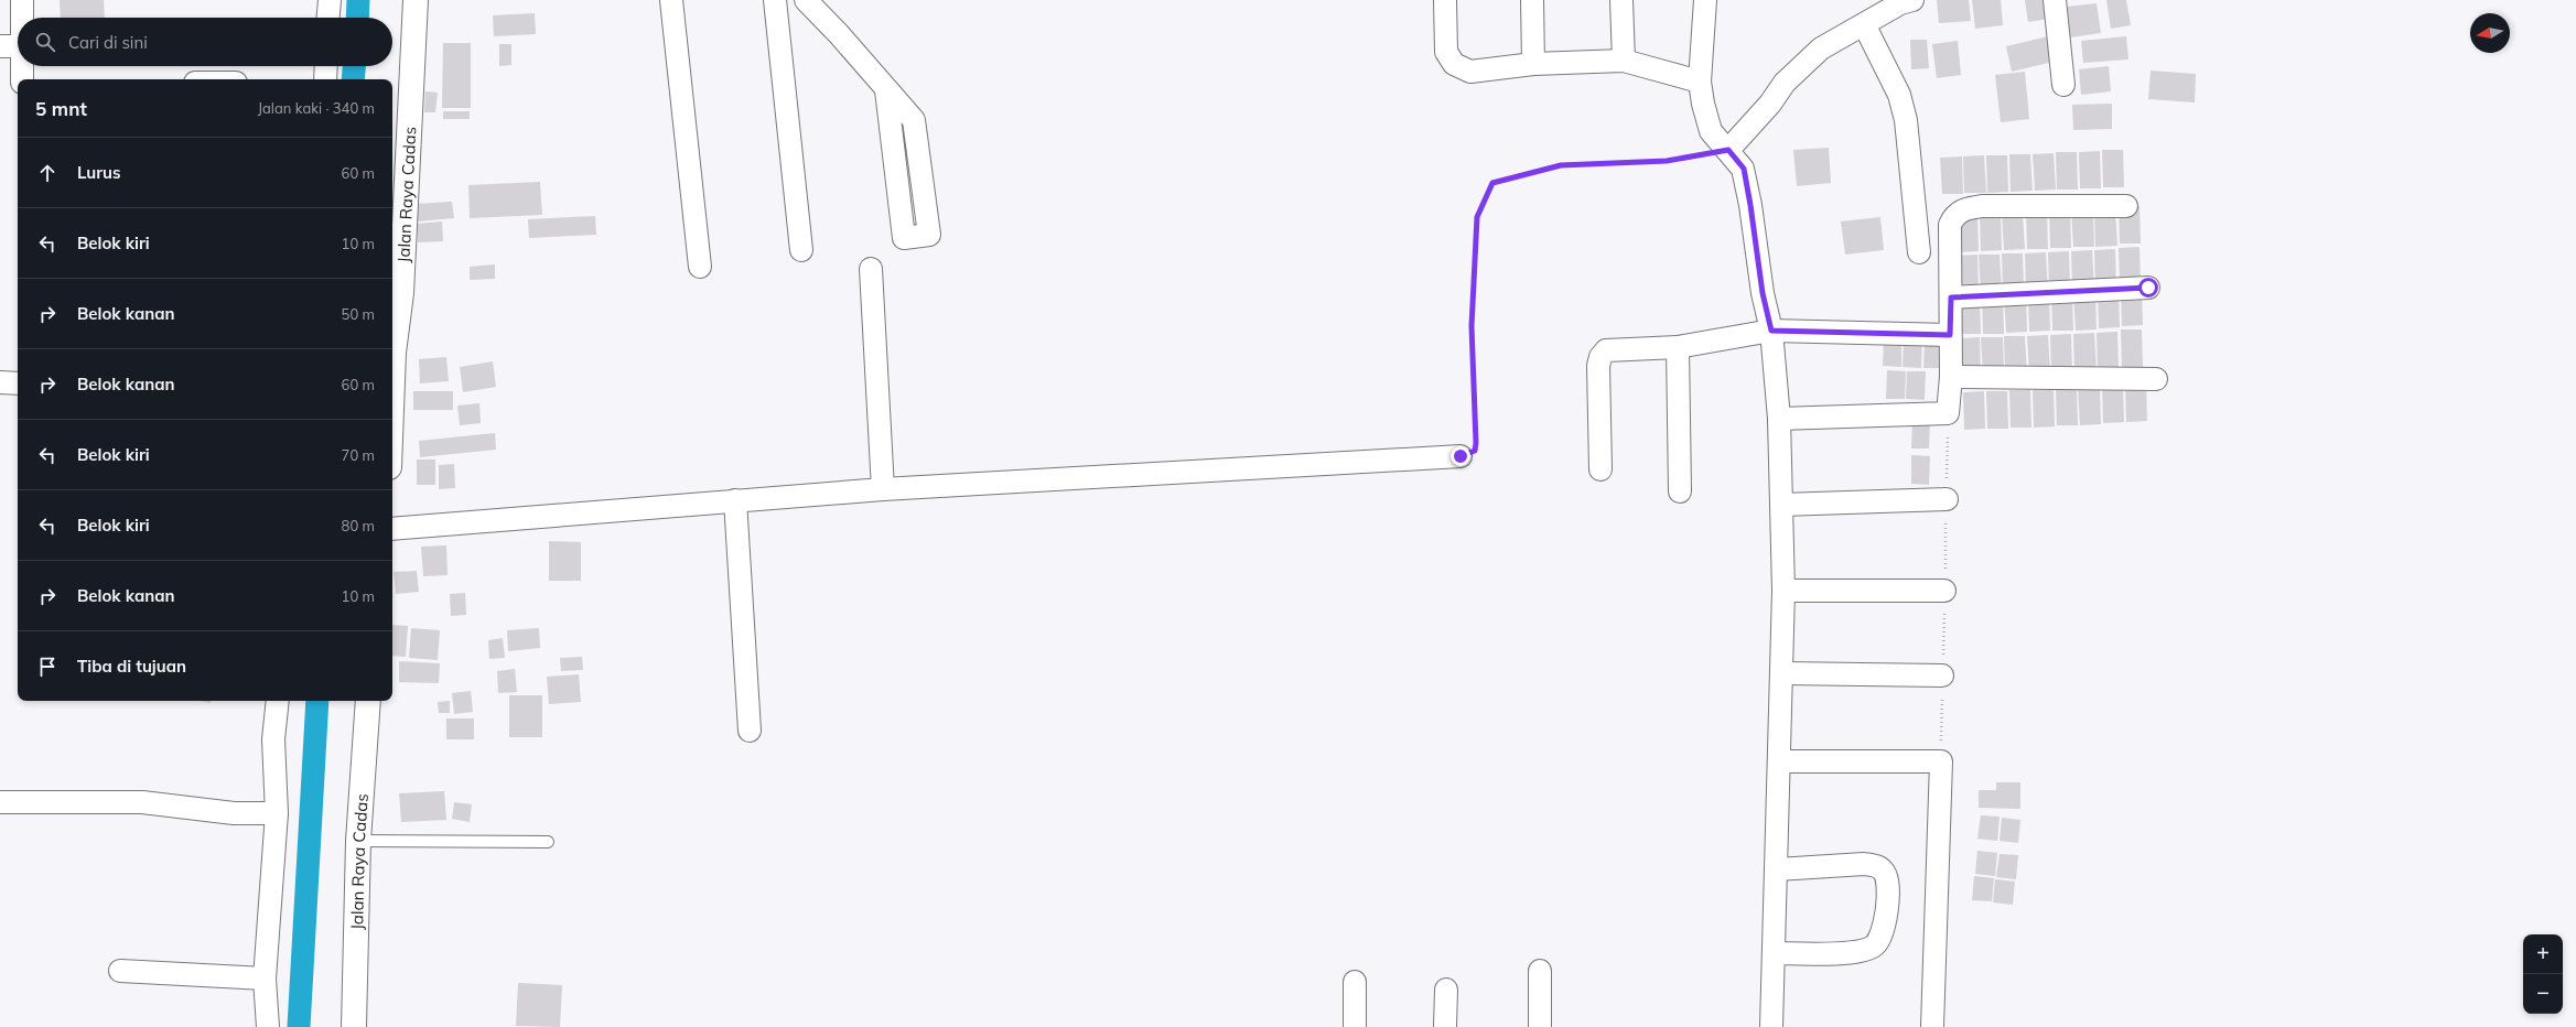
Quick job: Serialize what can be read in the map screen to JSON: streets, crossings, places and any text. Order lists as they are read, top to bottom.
{
  "streets": {
    "street": ["Jalan Raya Cadas"]
  },
  "north": "left",
  "page": {
    "search": "Cari di sini",
    "heading": ["5 mnt", "Jalan kaki · 340 m"],
    "list": [
      ["Lurus", "60 m"],
      ["Belok kiri", "10 m"],
      ["Belok kanan", "50 m"],
      ["Belok kanan", "60 m"],
      ["Belok kiri", "70 m"],
      ["Belok kiri", "80 m"],
      ["Belok kanan", "10 m"],
      "Tiba di tujuan"
    ],
    "map_buttons": ["+", "−"]
  }
}
